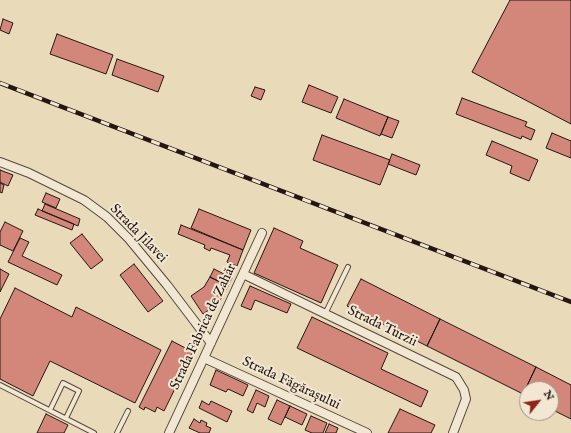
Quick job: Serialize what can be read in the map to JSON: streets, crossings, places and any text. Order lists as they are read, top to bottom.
{
  "streets": {
    "street": [
      "Strada Jilavei",
      "Strada Fabrica de Zahăr",
      "Strada Turzii",
      "Strada Făgărașului"
    ]
  },
  "crossings": [
    ["Strada Jilavei", "Strada Fabrica de Zahăr"],
    ["Strada Fabrica de Zahăr", "Strada Turzii"],
    ["Strada Fabrica de Zahăr", "Strada Făgărașului"]
  ],
  "north": "top right"
}
